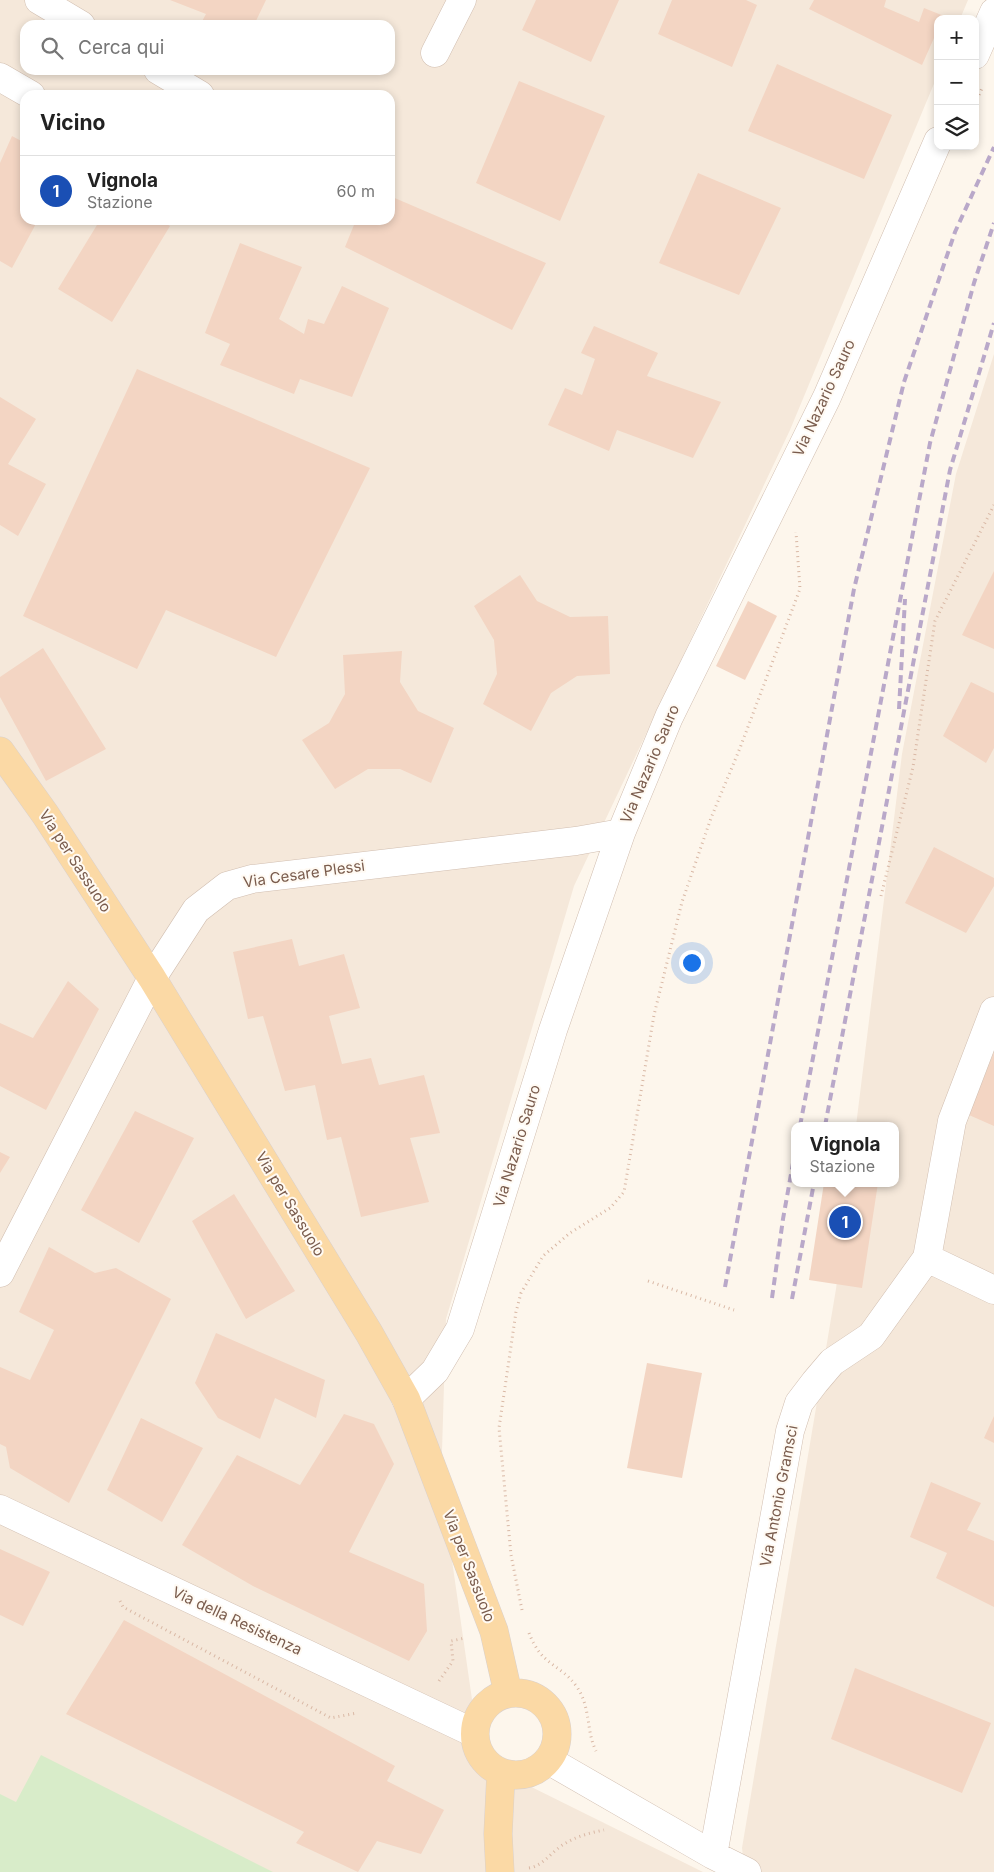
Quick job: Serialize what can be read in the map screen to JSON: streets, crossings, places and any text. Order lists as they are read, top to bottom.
{
  "streets": {
    "main road": ["Via per Sassuolo"],
    "street": [
      "Via Nazario Sauro",
      "Via Cesare Plessi",
      "Via Antonio Gramsci",
      "Via della Resistenza"
    ]
  },
  "crossings": [
    ["Via Nazario Sauro", "Via per Sassuolo"],
    ["Via Nazario Sauro", "Via Cesare Plessi"],
    ["Via per Sassuolo", "Via Cesare Plessi"],
    ["Via per Sassuolo", "Via della Resistenza"]
  ],
  "page": {
    "map_buttons": ["+", "−"],
    "search": "Cerca qui",
    "heading": "Vicino",
    "list": [
      {
        "mark": "1",
        "name": "Vignola",
        "note": "Stazione",
        "value": "60 m"
      }
    ],
    "popup": ["Vignola", "Stazione"],
    "pins": "1"
  }
}
